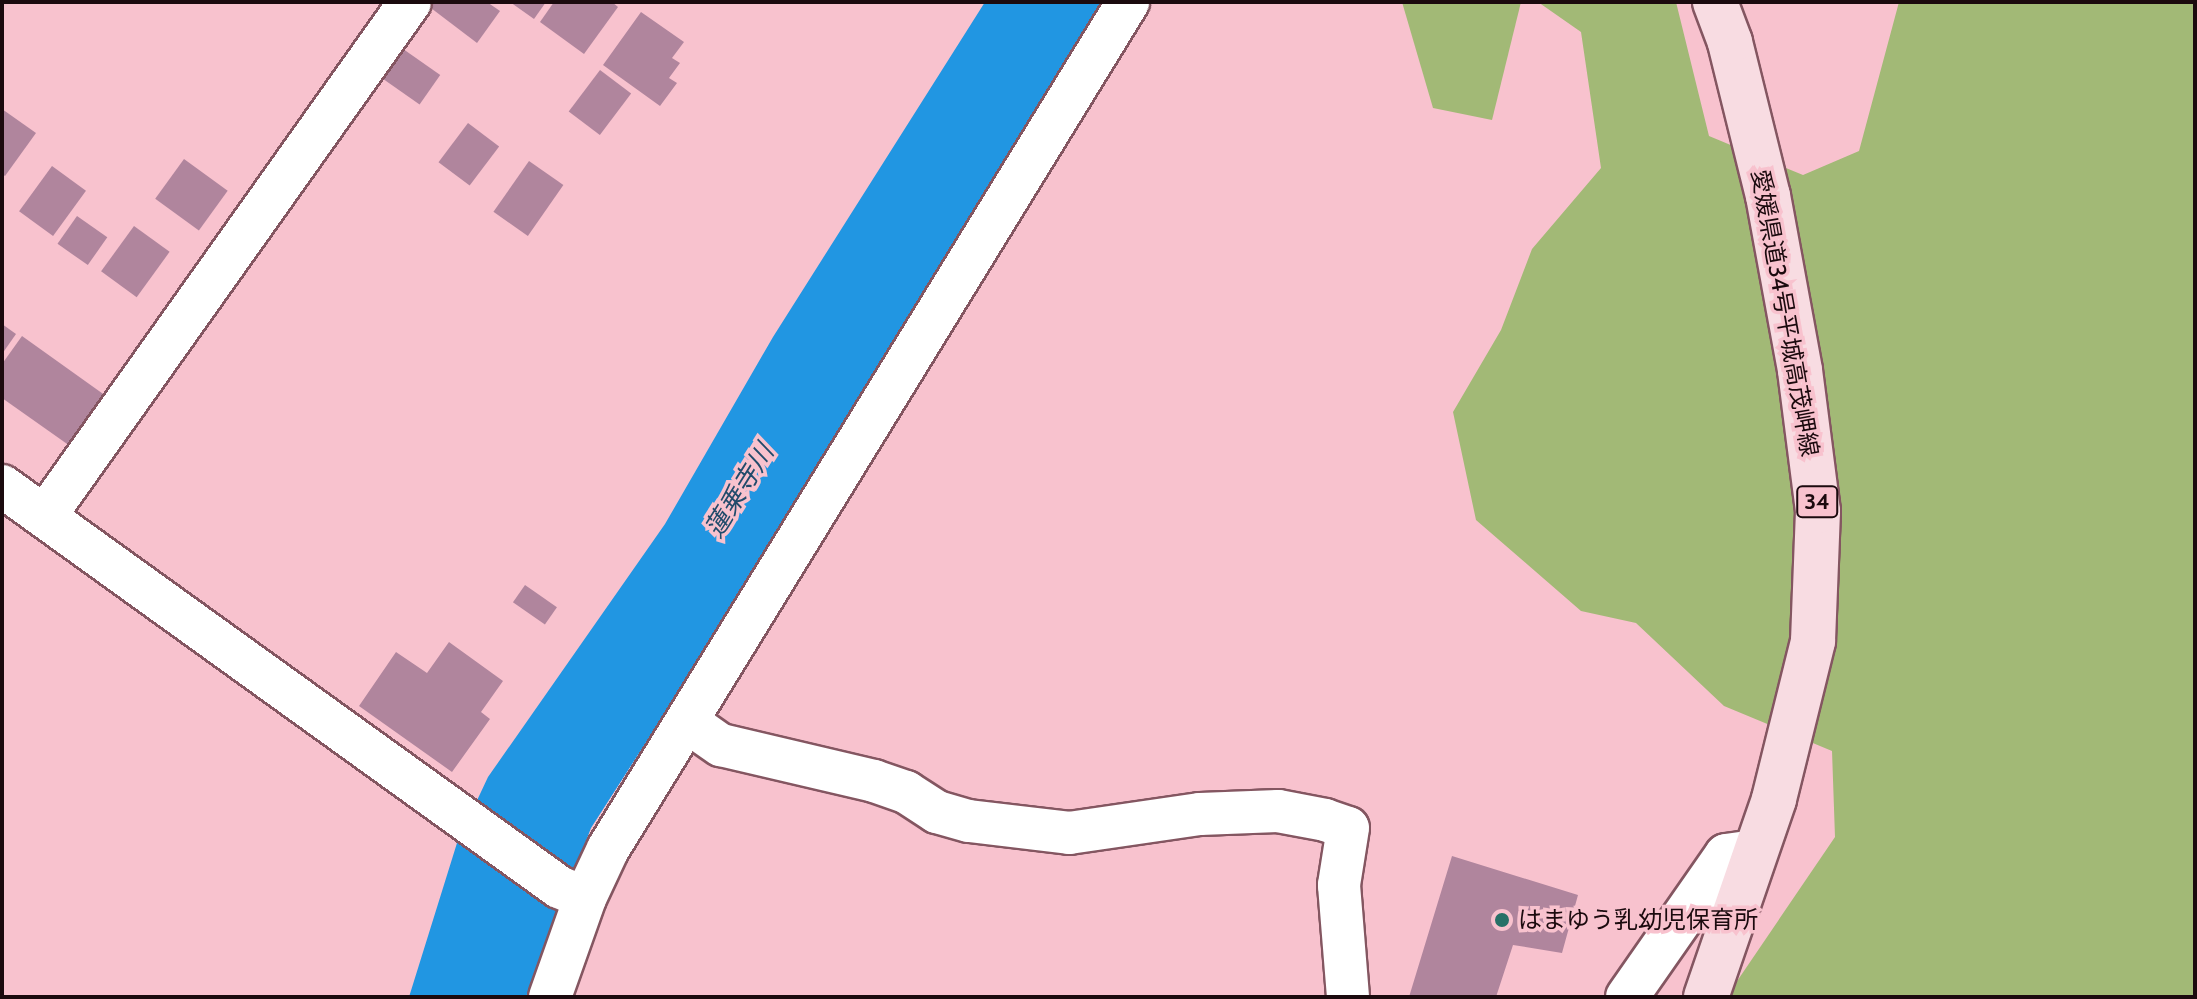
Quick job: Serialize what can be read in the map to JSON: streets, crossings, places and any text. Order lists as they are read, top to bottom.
{
  "streets": {
    "main road": ["愛媛県道34号平城高茂岬線", "34"]
  },
  "water": ["蓮乗寺川"],
  "places": ["はまゆう乳幼児保育所"]
}
